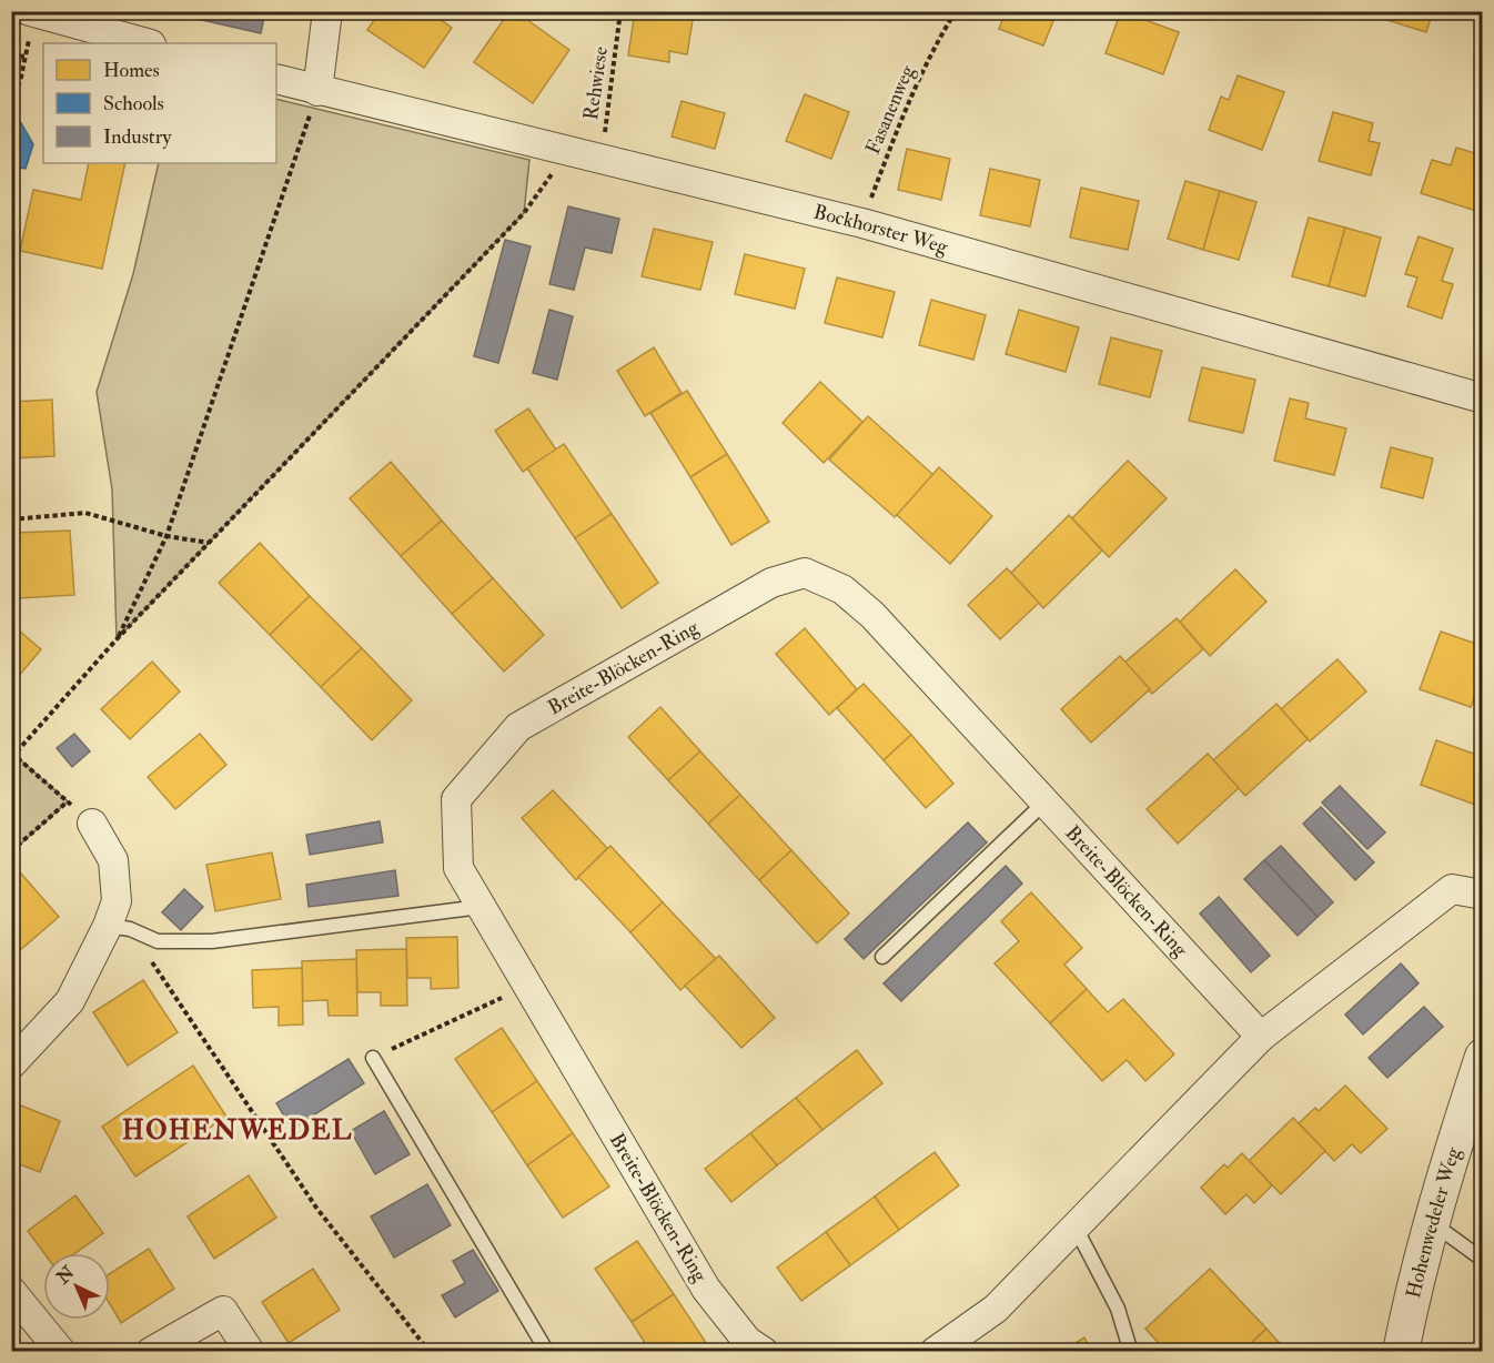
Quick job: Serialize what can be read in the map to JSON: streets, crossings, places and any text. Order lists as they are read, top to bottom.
{
  "streets": {
    "street": ["Bockhorster Weg", "Breite-Blöcken-Ring", "Hohenwedeler Weg"],
    "path": ["Rehwiese", "Fasanenweg"]
  },
  "crossings": [
    ["Rehwiese", "Bockhorster Weg"],
    ["Fasanenweg", "Bockhorster Weg"]
  ],
  "districts": ["HOHENWEDEL"],
  "legend": ["Homes", "Schools", "Industry"],
  "north": "top left"
}
